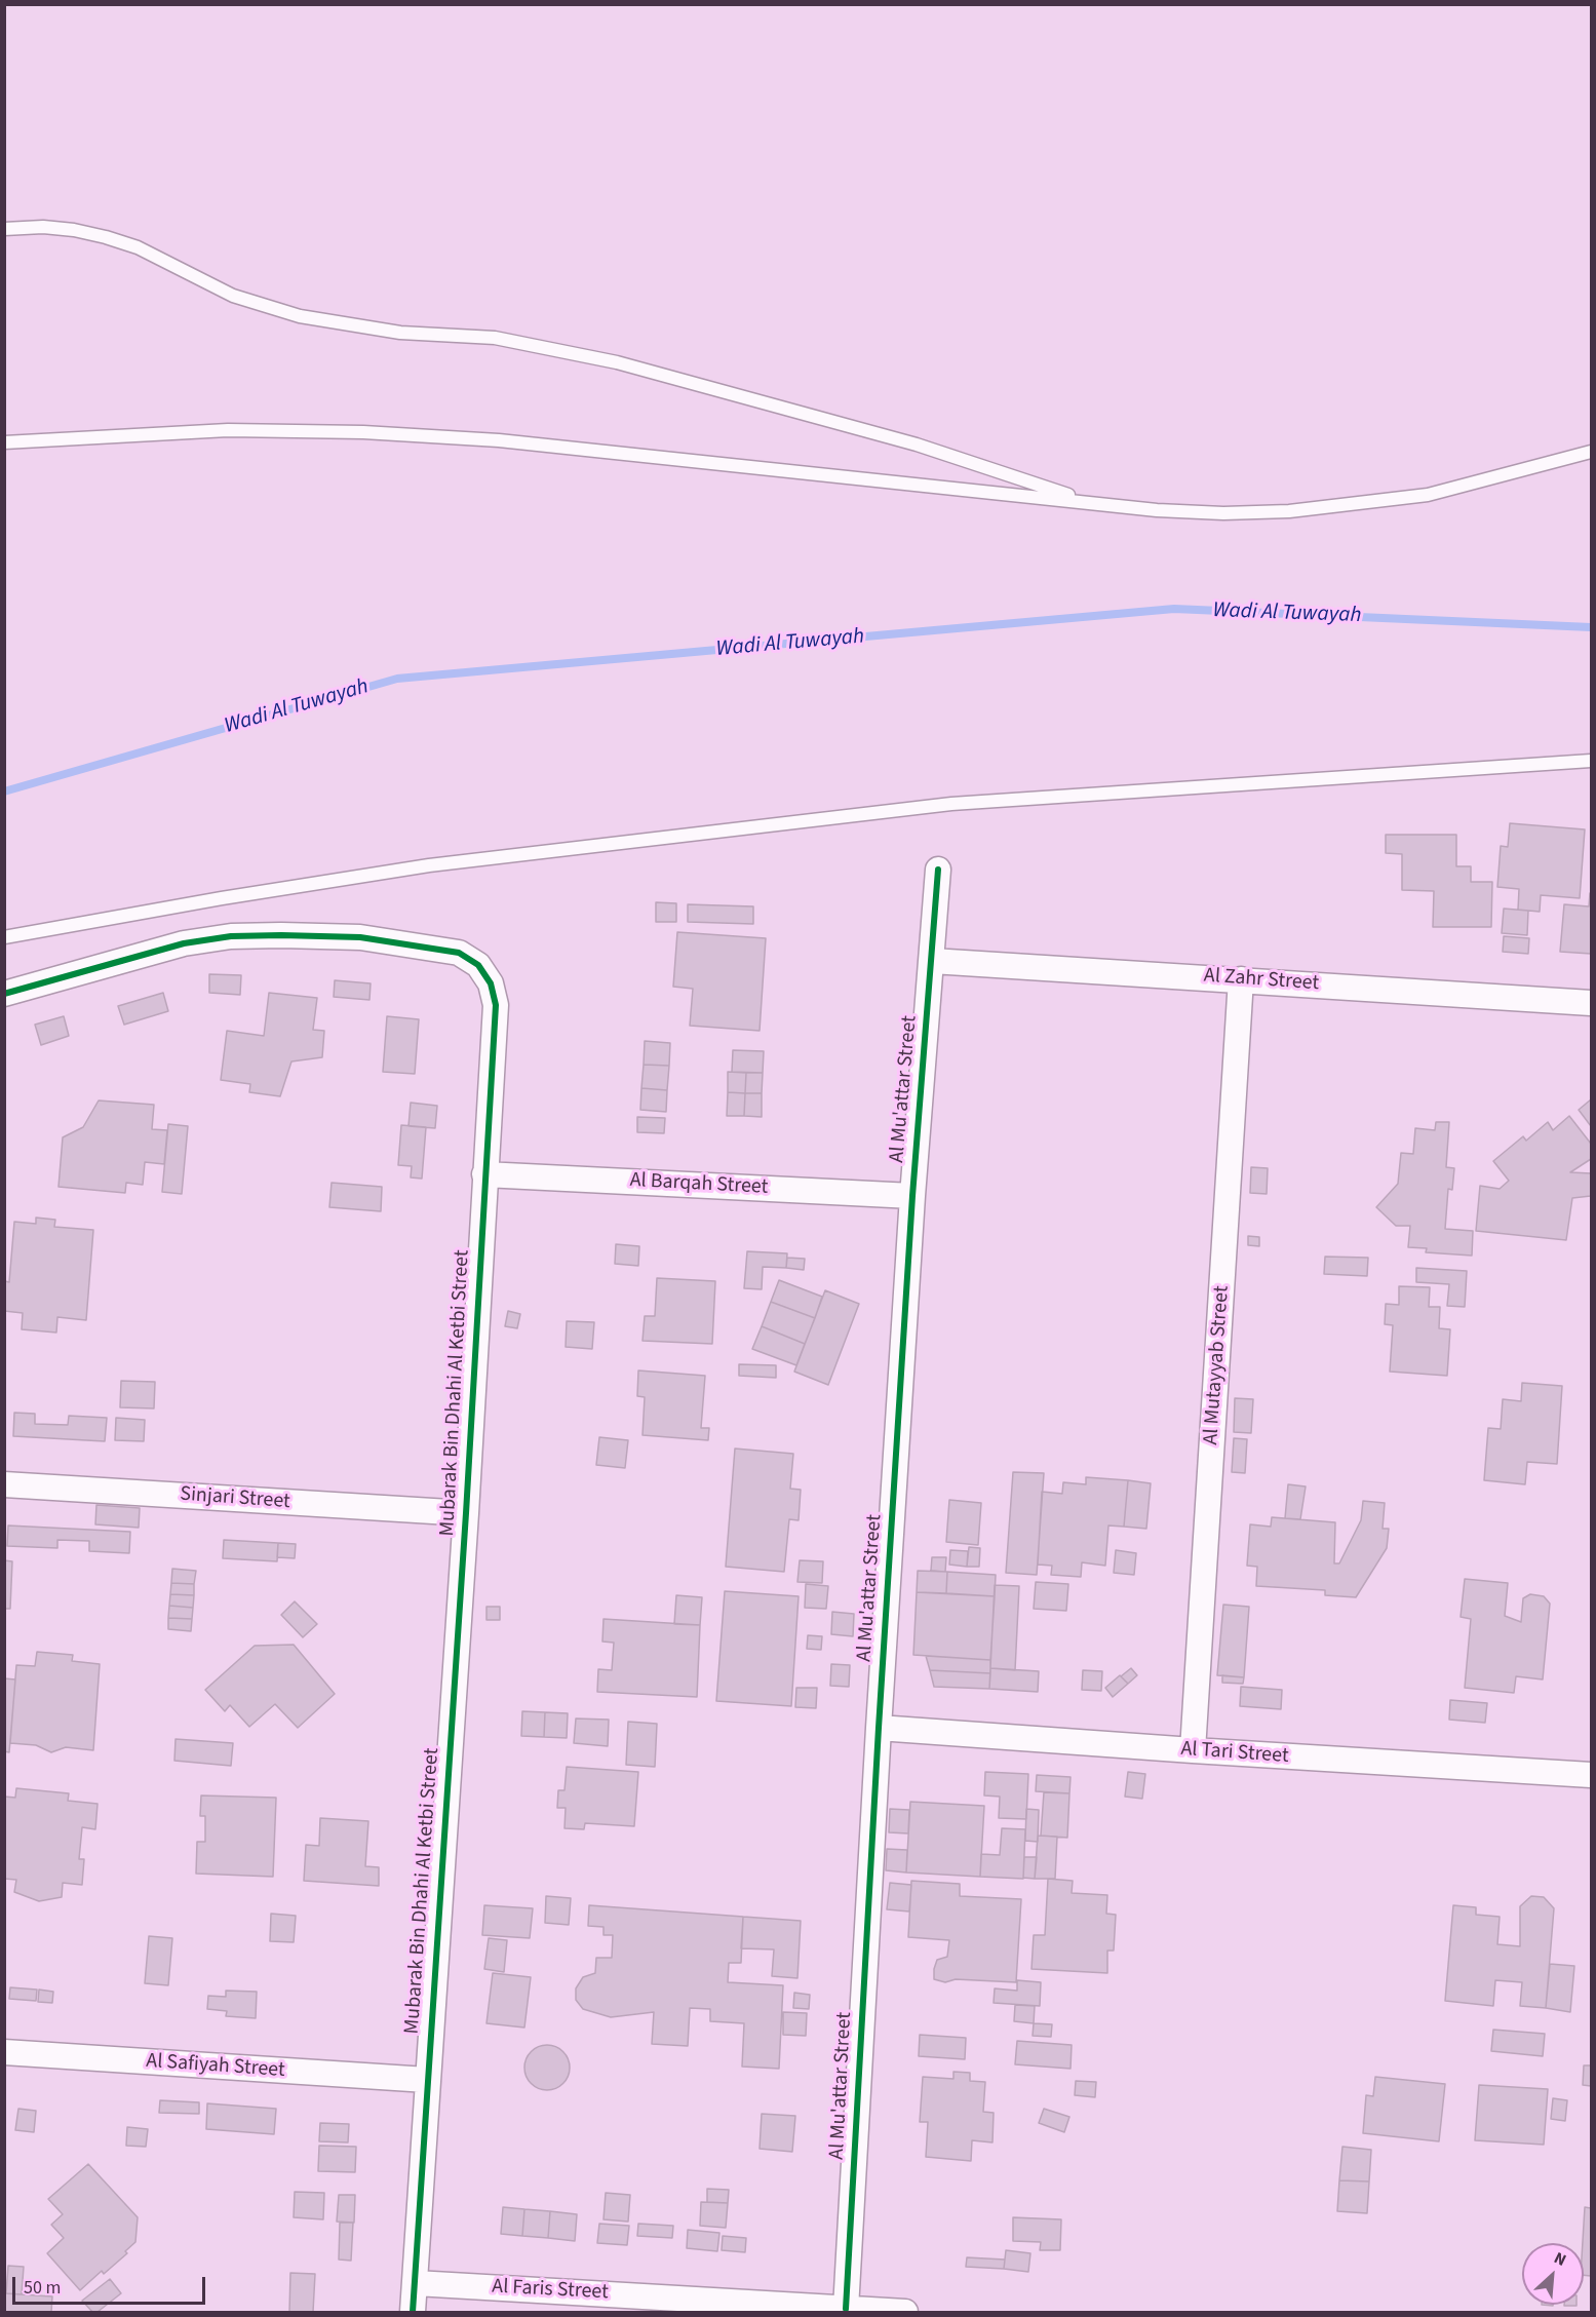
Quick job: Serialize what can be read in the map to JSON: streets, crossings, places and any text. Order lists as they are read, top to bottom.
{
  "streets": {
    "street": [
      "Al Zahr Street",
      "Al Mu'attar Street",
      "Al Barqah Street",
      "Al Mutayyab Street",
      "Mubarak Bin Dhahi Al Ketbi Street",
      "Sinjari Street",
      "Al Tari Street",
      "Al Safiyah Street",
      "Al Faris Street"
    ]
  },
  "crossings": [
    ["Al Zahr Street", "Al Mu'attar Street"],
    ["Al Zahr Street", "Al Mutayyab Street"],
    ["Al Mu'attar Street", "Al Barqah Street"],
    ["Al Mu'attar Street", "Al Tari Street"],
    ["Al Mu'attar Street", "Al Faris Street"],
    ["Al Barqah Street", "Mubarak Bin Dhahi Al Ketbi Street"],
    ["Al Mutayyab Street", "Al Tari Street"],
    ["Mubarak Bin Dhahi Al Ketbi Street", "Sinjari Street"],
    ["Mubarak Bin Dhahi Al Ketbi Street", "Al Safiyah Street"],
    ["Mubarak Bin Dhahi Al Ketbi Street", "Al Faris Street"]
  ],
  "water": ["Wadi Al Tuwayah"],
  "scale_bar": "50 m",
  "north": "top right"
}
